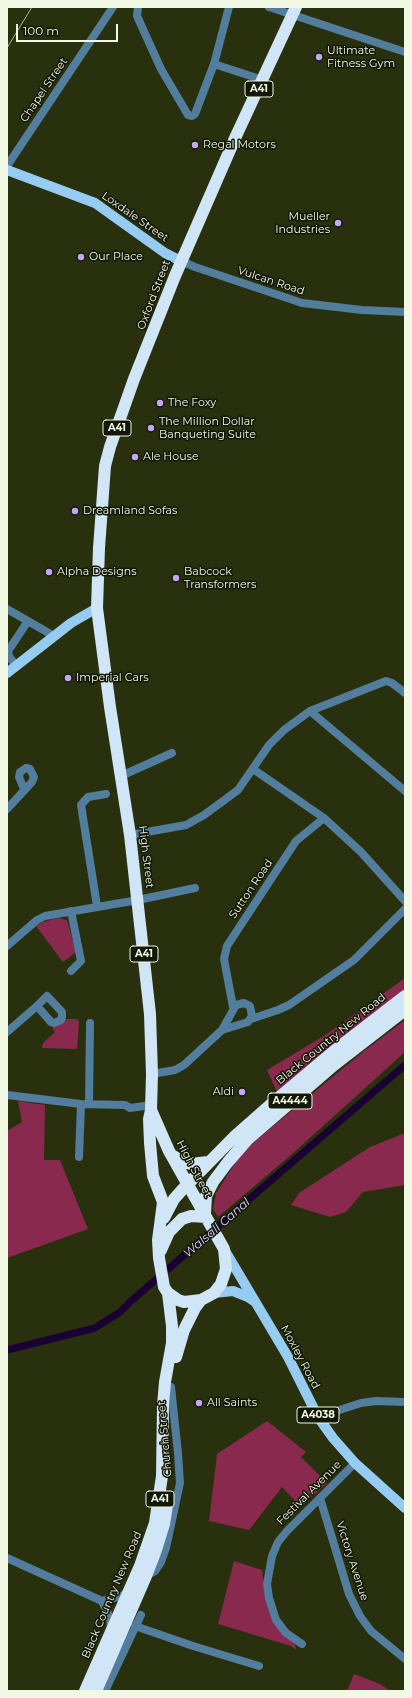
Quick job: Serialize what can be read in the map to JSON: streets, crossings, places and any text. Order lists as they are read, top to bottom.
{
  "streets": {
    "highway": [
      "A41",
      "Oxford Street",
      "High Street",
      "Black Country New Road",
      "A4444"
    ],
    "main road": ["Loxdale Street", "Moxley Road", "A4038"],
    "street": [
      "Chapel Street",
      "Vulcan Road",
      "Sutton Road",
      "Festival Avenue",
      "Victory Avenue"
    ]
  },
  "crossings": [
    ["A41", "High Street"],
    ["A41", "Black Country New Road"],
    ["A41", "Moxley Road"],
    ["Loxdale Street", "Vulcan Road"],
    ["Loxdale Street", "Oxford Street"],
    ["Vulcan Road", "Oxford Street"],
    ["Oxford Street", "High Street"],
    ["High Street", "Black Country New Road"],
    ["High Street", "Moxley Road"],
    ["Black Country New Road", "Moxley Road"],
    ["Moxley Road", "Festival Avenue"],
    ["Festival Avenue", "Victory Avenue"]
  ],
  "water": ["Walsall Canal"],
  "places": [
    "Ultimate Fitness Gym",
    "Regal Motors",
    "Mueller Industries",
    "Our Place",
    "The Foxy",
    "The Million Dollar Banqueting Suite",
    "Ale House",
    "Dreamland Sofas",
    "Alpha Designs",
    "Babcock Transformers",
    "Imperial Cars",
    "Aldi",
    "All Saints"
  ],
  "scale_bar": "100 m"
}
